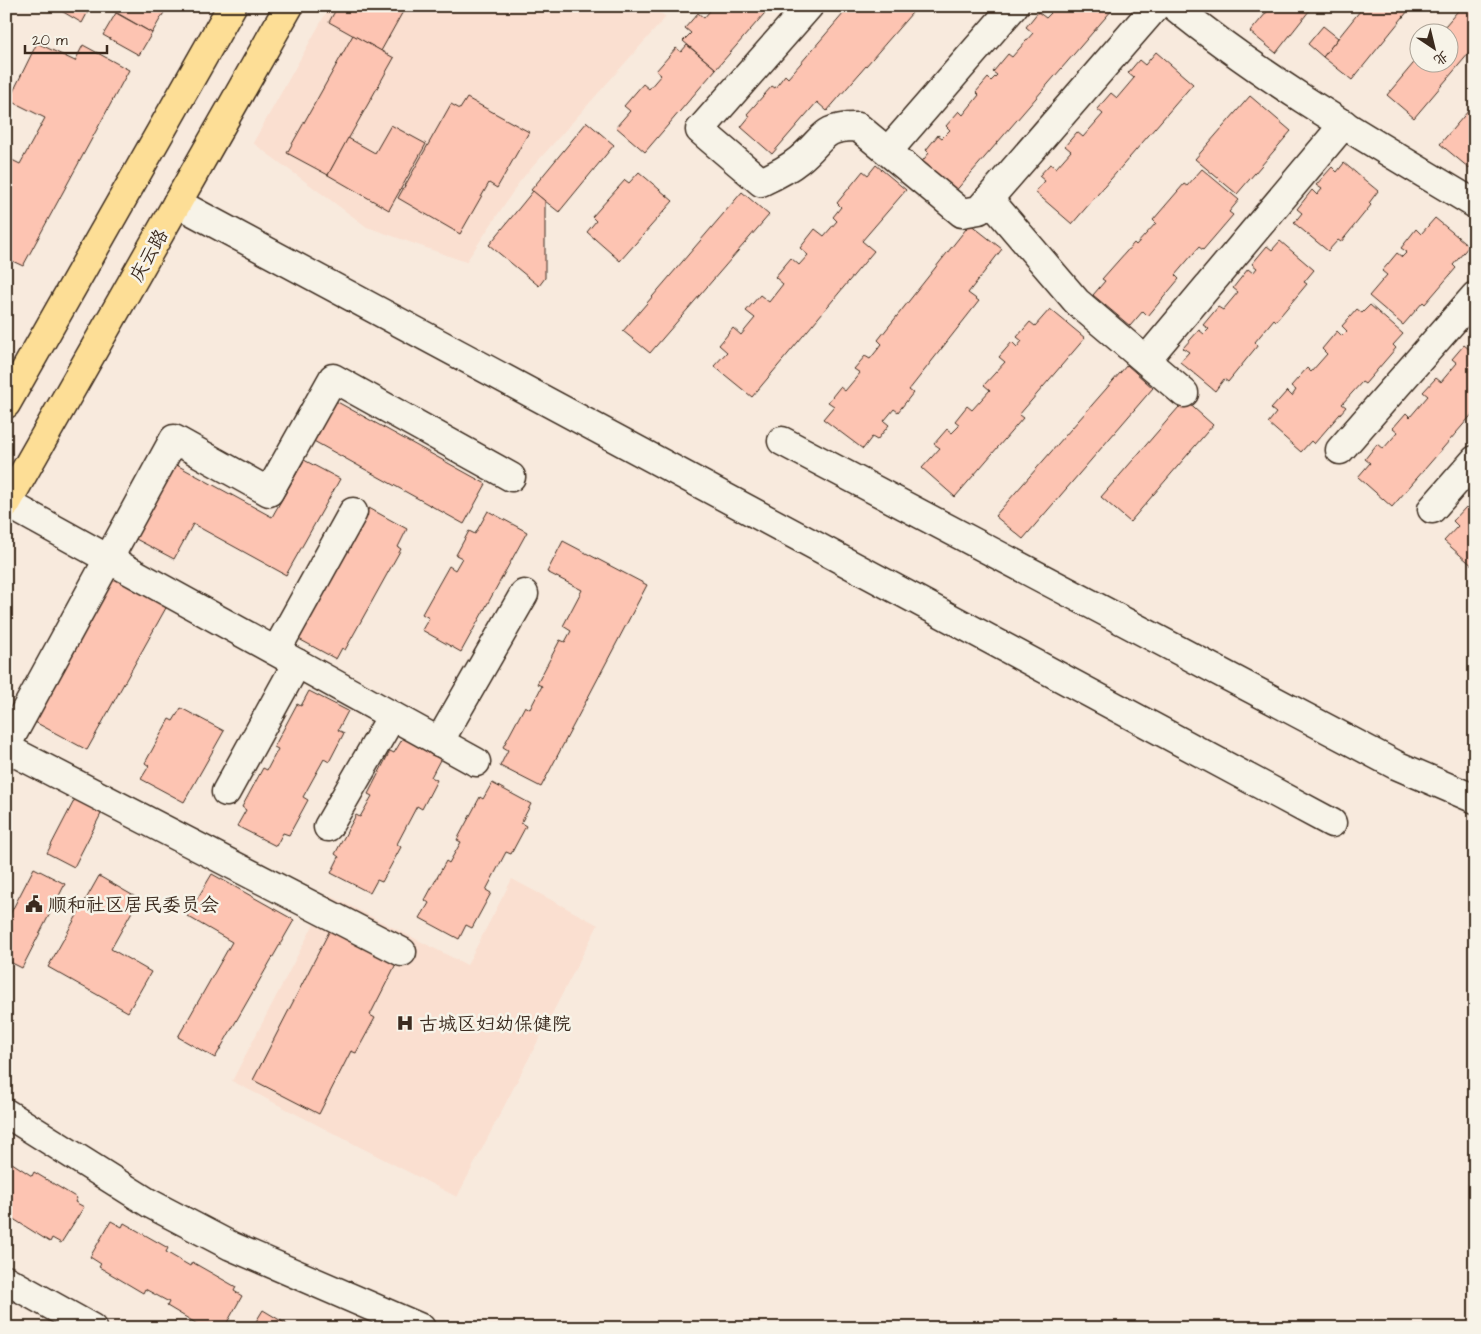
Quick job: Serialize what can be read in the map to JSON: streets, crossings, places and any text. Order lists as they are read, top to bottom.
{
  "streets": {
    "main road": ["庆云路"]
  },
  "places": {
    "public building": ["顺和社区居民委员会"],
    "hospital": ["古城区妇幼保健院"]
  },
  "scale_bar": "20 m",
  "north": "bottom right"
}
